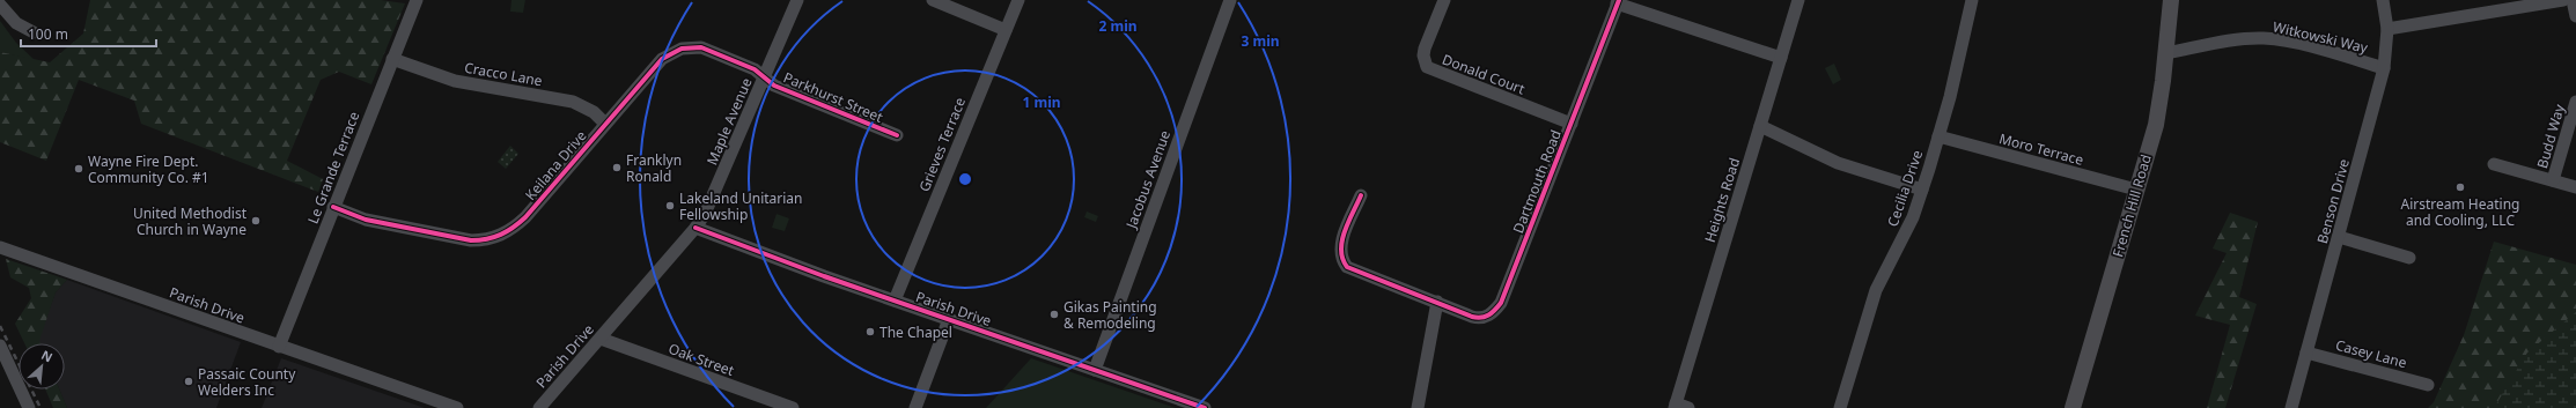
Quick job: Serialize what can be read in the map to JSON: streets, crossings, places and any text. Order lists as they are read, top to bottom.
{
  "streets": {
    "main road": ["French Hill Road"],
    "street": [
      "Witkowski Way",
      "Cracco Lane",
      "Donald Court",
      "Parkhurst Street",
      "Maple Avenue",
      "Budd Way",
      "Grieves Terrace",
      "Moro Terrace",
      "Keilana Drive",
      "Le Grande Terrace",
      "Jacobus Avenue",
      "Dartmouth Road",
      "Cecilia Drive",
      "Heights Road",
      "Benson Drive",
      "Parish Drive",
      "Casey Lane",
      "Oak Street"
    ]
  },
  "crossings": [
    ["Witkowski Way", "Benson Drive"],
    ["Witkowski Way", "French Hill Road"],
    ["Cracco Lane", "Keilana Drive"],
    ["Cracco Lane", "Le Grande Terrace"],
    ["Donald Court", "Dartmouth Road"],
    ["Parkhurst Street", "Maple Avenue"],
    ["Parkhurst Street", "Keilana Drive"],
    ["Maple Avenue", "Keilana Drive"],
    ["Maple Avenue", "Parish Drive"],
    ["Grieves Terrace", "Parish Drive"],
    ["Moro Terrace", "Cecilia Drive"],
    ["Moro Terrace", "French Hill Road"],
    ["Keilana Drive", "Le Grande Terrace"],
    ["Le Grande Terrace", "Parish Drive"],
    ["Jacobus Avenue", "Parish Drive"],
    ["Benson Drive", "Casey Lane"],
    ["Parish Drive", "Oak Street"]
  ],
  "places": [
    "Franklyn Ronald",
    "Wayne Fire Dept. Community Co. #1",
    "Airstream Heating and Cooling, LLC",
    "Lakeland Unitarian Fellowship",
    "United Methodist Church in Wayne",
    "Gikas Painting & Remodeling",
    "The Chapel",
    "Passaic County Welders Inc"
  ],
  "scale_bar": "100 m",
  "north": "top right",
  "rings": ["2 min", "3 min", "1 min"]
}
